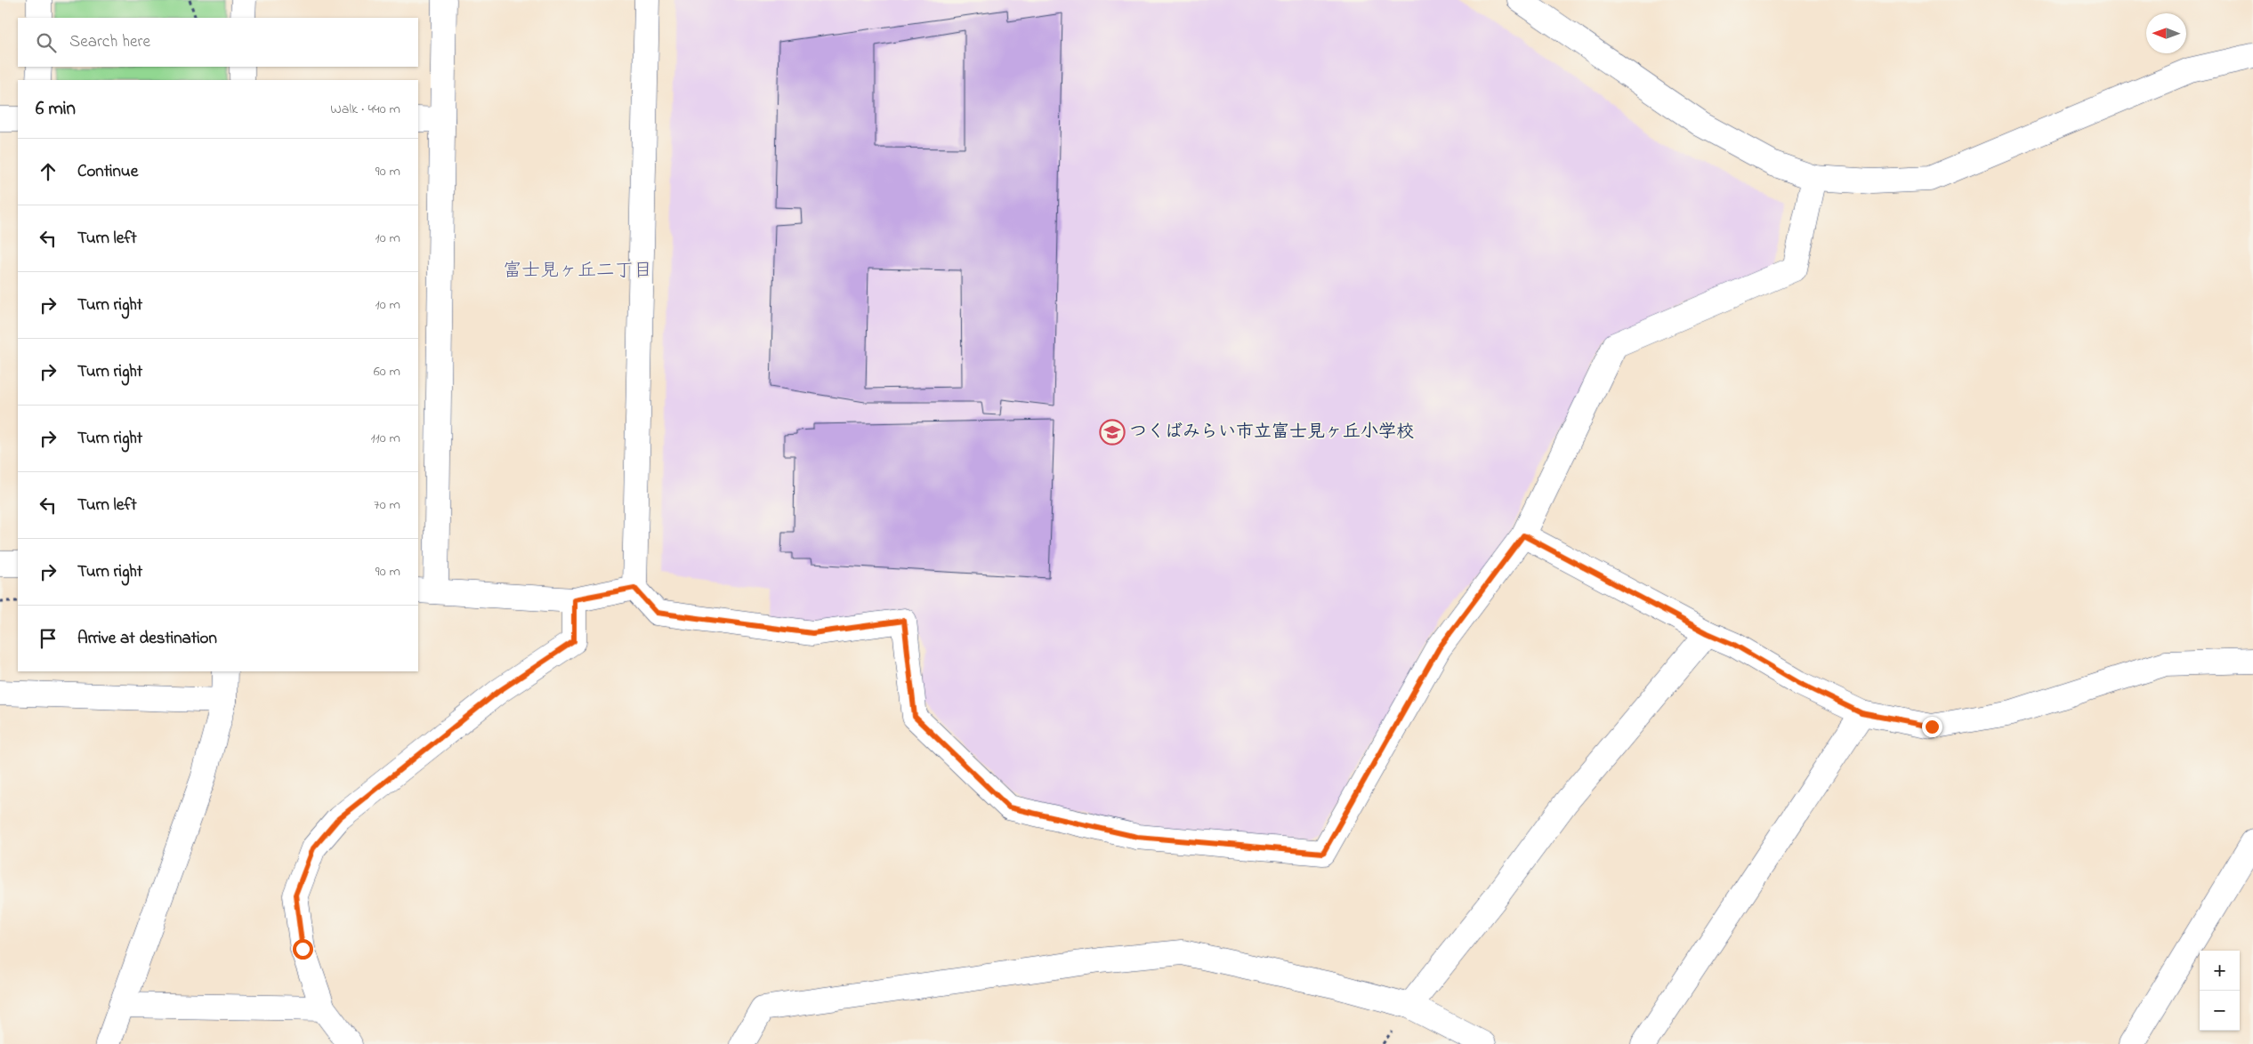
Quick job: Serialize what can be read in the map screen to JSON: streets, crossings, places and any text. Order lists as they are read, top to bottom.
{
  "districts": ["富士見ヶ丘二丁目"],
  "places": {
    "school or university": ["つくばみらい市立富士見ヶ丘小学校"]
  },
  "north": "left",
  "page": {
    "search": "Search here",
    "heading": ["6 min", "Walk · 440 m"],
    "list": [
      ["Continue", "90 m"],
      ["Turn left", "10 m"],
      ["Turn right", "10 m"],
      ["Turn right", "60 m"],
      ["Turn right", "110 m"],
      ["Turn left", "70 m"],
      ["Turn right", "90 m"],
      "Arrive at destination"
    ],
    "map_buttons": ["+", "−"]
  }
}
